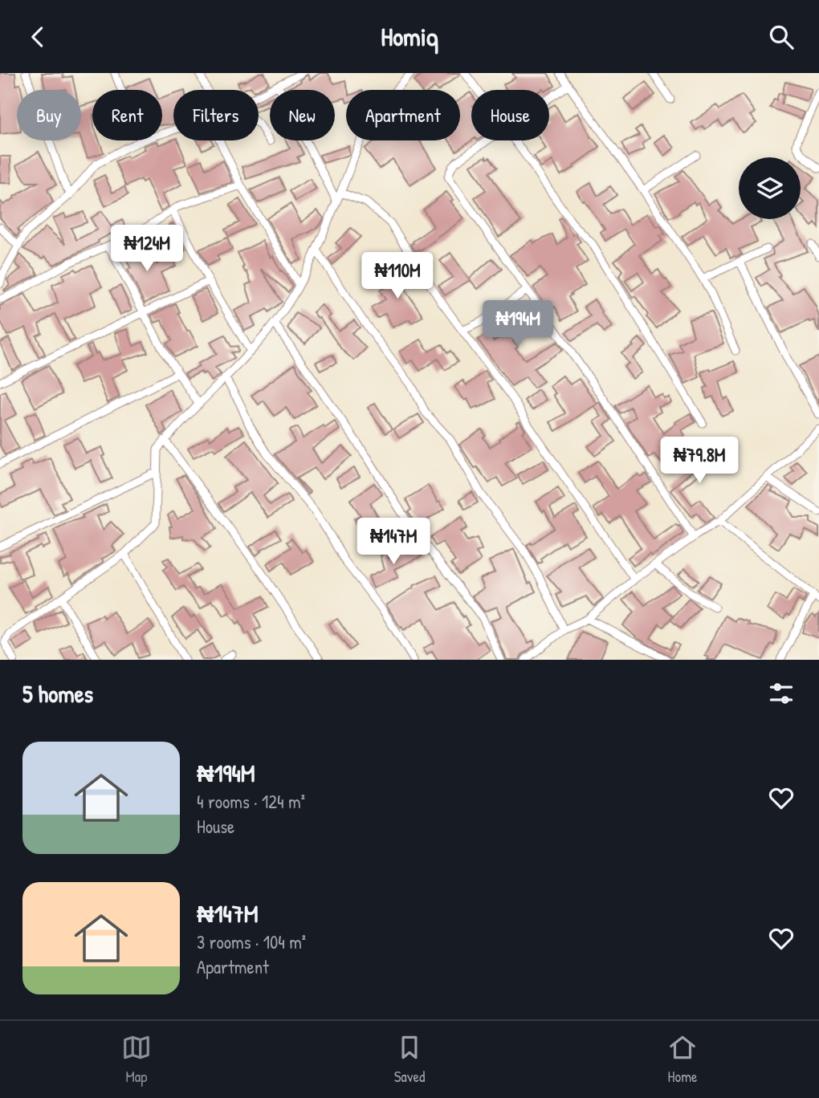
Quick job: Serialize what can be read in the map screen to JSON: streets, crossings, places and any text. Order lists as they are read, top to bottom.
{
  "page": {
    "header": "Homiq",
    "chip": [
      "Buy",
      "Rent",
      "Filters",
      "New",
      "Apartment",
      "House"
    ],
    "price": [
      "₦124M",
      "₦110M",
      "₦194M",
      "₦79.8M",
      "₦147M"
    ],
    "heading": "5 homes",
    "list": [
      {
        "name": "₦194M",
        "note": "4 rooms · 124 m² · House"
      },
      {
        "name": "₦147M",
        "note": "3 rooms · 104 m² · Apartment"
      }
    ],
    "tabs": ["Map", "Saved", "Home"]
  }
}
